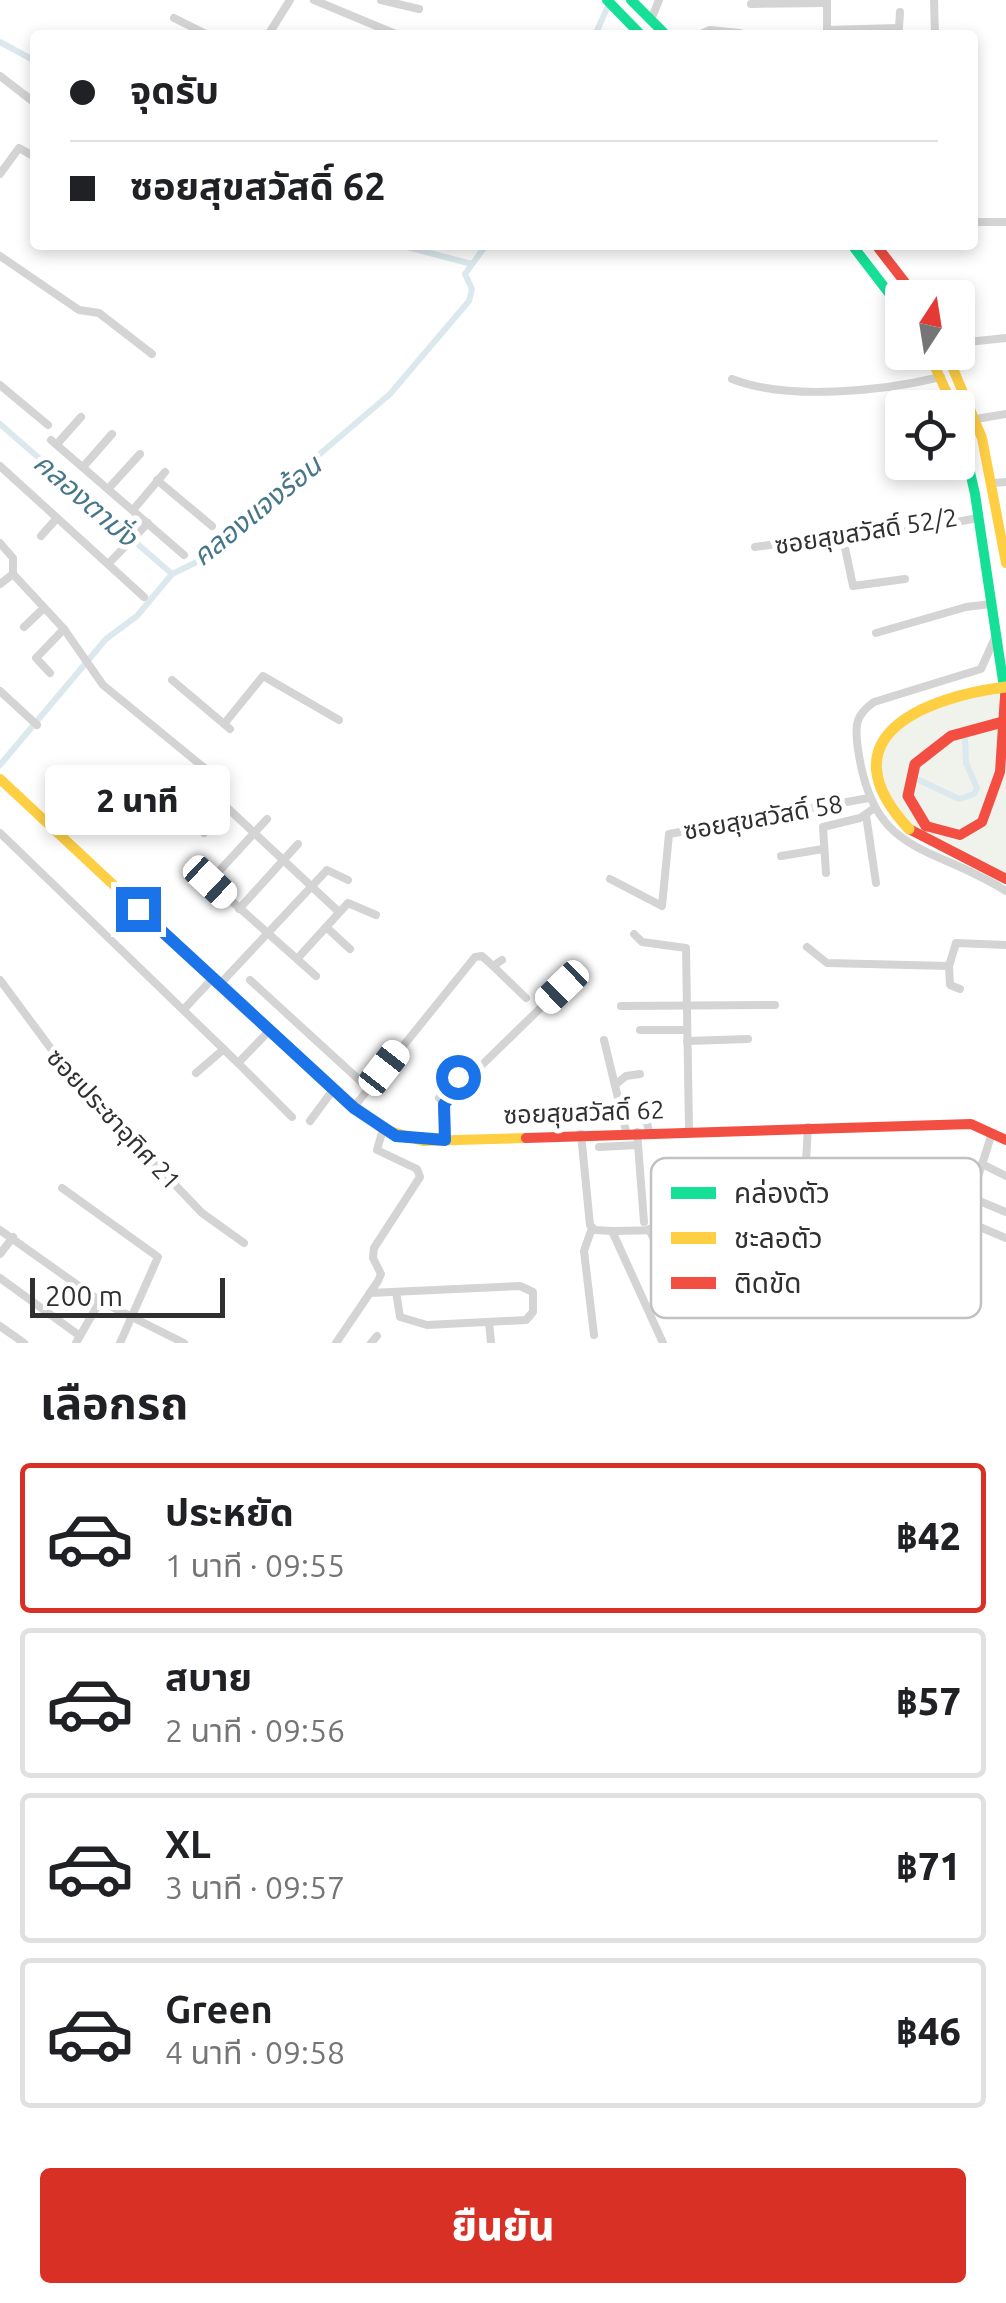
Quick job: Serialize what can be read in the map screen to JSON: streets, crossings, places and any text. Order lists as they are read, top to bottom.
{
  "streets": {
    "main road": ["ซอยสุขสวัสดิ์ 62"],
    "street": ["ซอยสุขสวัสดิ์ 52/2", "ซอยสุขสวัสดิ์ 58", "ซอยประชาอุทิศ 21"]
  },
  "water": ["คลองตามั่ง", "คลองแจงร้อน"],
  "legend": ["คล่องตัว", "ชะลอตัว", "ติดขัด"],
  "scale_bar": "200 m",
  "north": "top",
  "page": {
    "banner": ["จุดรับ", "ซอยสุขสวัสดิ์ 62"],
    "bubble": "2 นาที",
    "scale": "200 m",
    "heading": "เลือกรถ",
    "list": [
      {
        "name": "ประหยัด",
        "note": "1 นาที · 09:55",
        "value": "฿42"
      },
      {
        "name": "สบาย",
        "note": "2 นาที · 09:56",
        "value": "฿57"
      },
      {
        "name": "XL",
        "note": "3 นาที · 09:57",
        "value": "฿71"
      },
      {
        "name": "Green",
        "note": "4 นาที · 09:58",
        "value": "฿46"
      }
    ],
    "buttons": "ยืนยัน"
  }
}
